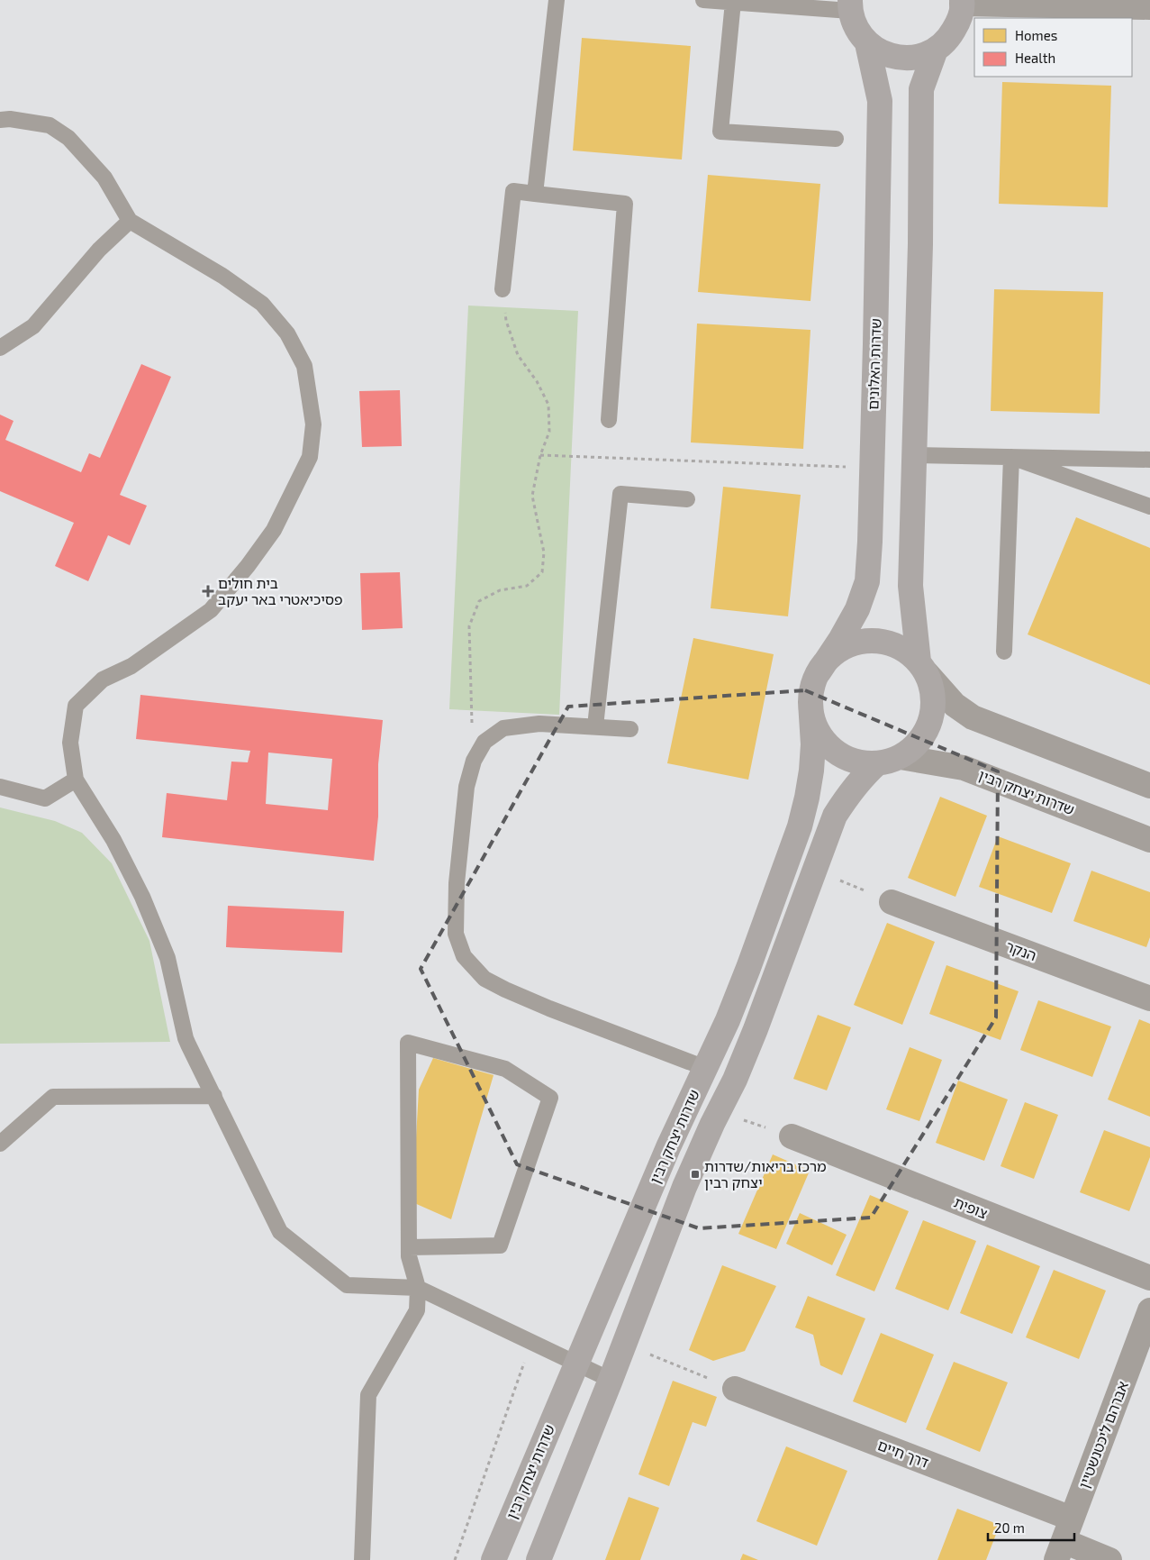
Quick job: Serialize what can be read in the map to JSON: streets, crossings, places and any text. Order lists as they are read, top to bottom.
{
  "streets": {
    "main road": ["שדרות האלונים", "שדרות יצחק רבין"],
    "street": [
      "הנקר",
      "צופית",
      "אברהם ליכטנשטיין",
      "דרך חיים"
    ]
  },
  "crossings": [
    ["שדרות האלונים", "שדרות יצחק רבין"],
    ["אברהם ליכטנשטיין", "דרך חיים"]
  ],
  "places": {
    "health": ["בית חולים פסיכיאטרי באר יעקב"],
    "transit": ["מרכז בריאות/שדרות יצחק רבין"]
  },
  "legend": ["Homes", "Health"],
  "scale_bar": "20 m"
}
